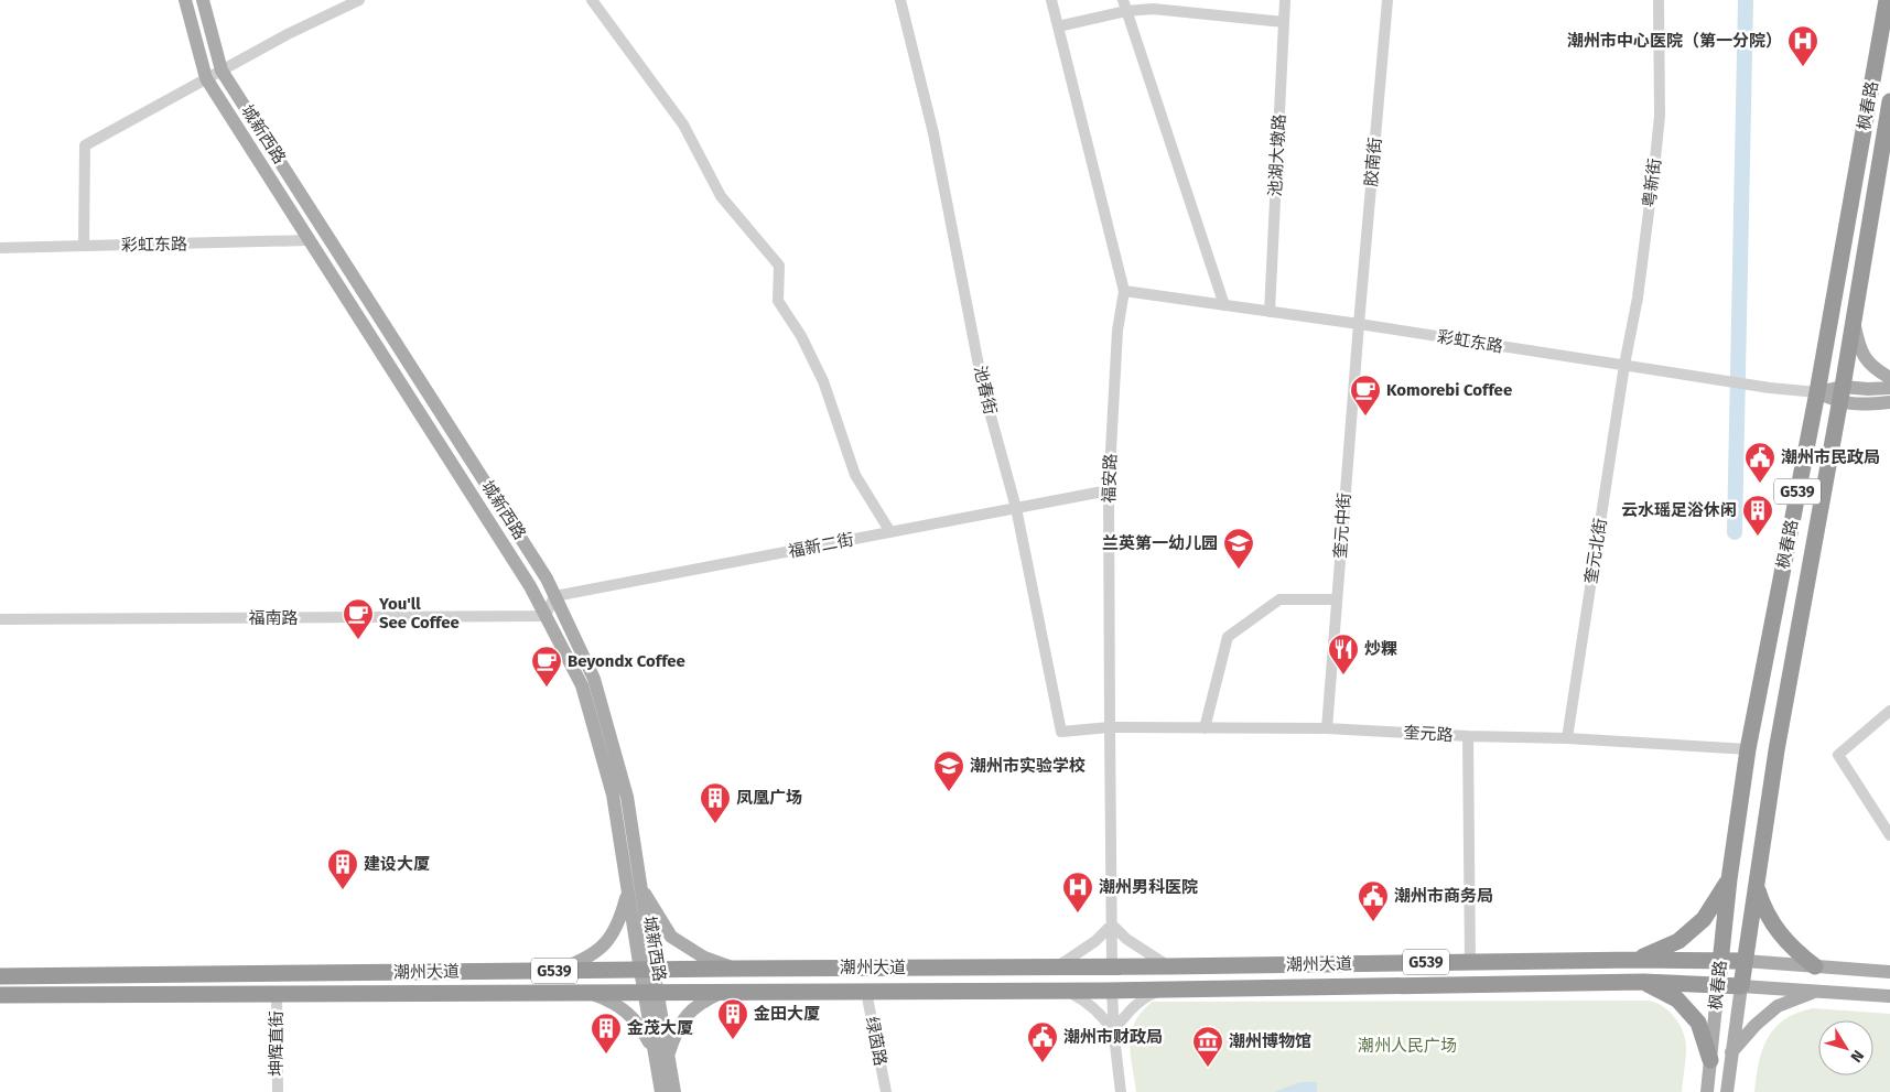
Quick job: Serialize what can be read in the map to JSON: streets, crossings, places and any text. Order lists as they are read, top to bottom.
{
  "streets": {
    "highway": ["枫春路", "G539", "潮州大道"],
    "main road": ["城新西路"],
    "street": [
      "池湖大墩路",
      "胶南街",
      "粤新街",
      "彩虹东路",
      "池春街",
      "福安路",
      "奎元中街",
      "福新二街",
      "奎元北街",
      "福南路",
      "奎元路",
      "绿茵路",
      "坤辉直街"
    ]
  },
  "crossings": [
    ["枫春路", "彩虹东路"],
    ["枫春路", "奎元路"],
    ["枫春路", "潮州大道"],
    ["城新西路", "彩虹东路"],
    ["城新西路", "福新二街"],
    ["城新西路", "福南路"],
    ["城新西路", "潮州大道"],
    ["池湖大墩路", "彩虹东路"],
    ["胶南街", "彩虹东路"],
    ["胶南街", "奎元中街"],
    ["粤新街", "彩虹东路"],
    ["粤新街", "奎元北街"],
    ["彩虹东路", "福安路"],
    ["彩虹东路", "奎元中街"],
    ["彩虹东路", "奎元北街"],
    ["池春街", "福安路"],
    ["池春街", "福新二街"],
    ["池春街", "奎元路"],
    ["福安路", "福新二街"],
    ["福安路", "奎元路"],
    ["福安路", "潮州大道"],
    ["奎元中街", "奎元路"],
    ["奎元北街", "奎元路"],
    ["潮州大道", "绿茵路"],
    ["潮州大道", "坤辉直街"]
  ],
  "parks": ["潮州人民广场"],
  "places": {
    "hospital": ["潮州市中心医院（第一分院）", "潮州男科医院"],
    "cafe": ["Komorebi Coffee", "You'll See Coffee", "Beyondx Coffee"],
    "public building": ["潮州市民政局", "潮州市商务局", "潮州市财政局"],
    "building": [
      "云水瑶足浴休闲",
      "凤凰广场",
      "建设大厦",
      "金田大厦",
      "金茂大厦"
    ],
    "school or university": ["兰英第一幼儿园", "潮州市实验学校"],
    "restaurant": ["炒粿"],
    "museum": ["潮州博物馆"]
  },
  "north": "bottom right"
}
